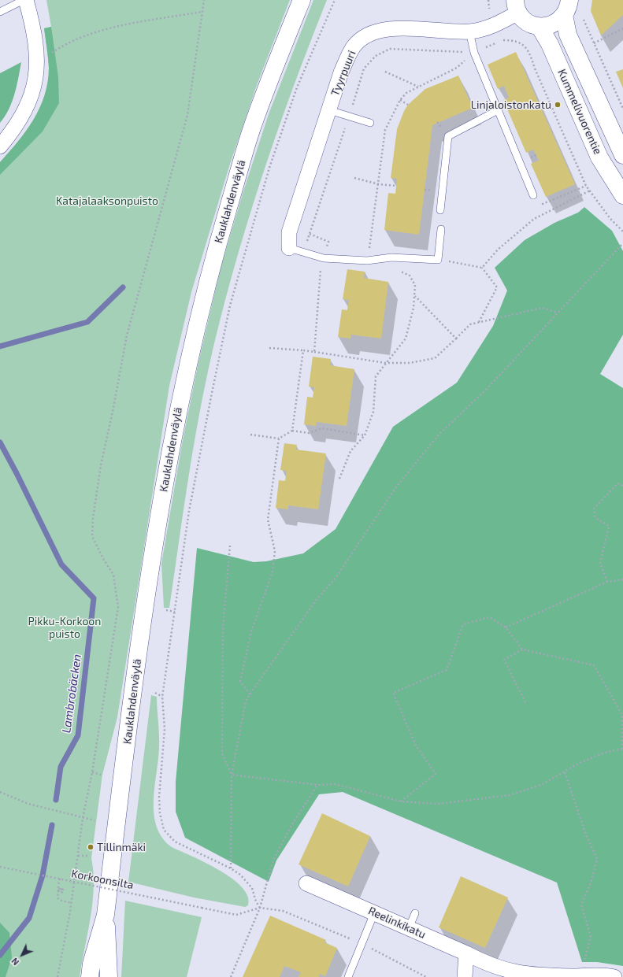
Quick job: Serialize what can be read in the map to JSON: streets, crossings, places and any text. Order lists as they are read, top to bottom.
{
  "streets": {
    "main road": ["Kummelivuorentie", "Kauklahdenväylä"],
    "street": ["Tyyrpuuri", "Reelinkikatu"],
    "path": ["Korkoonsilta"]
  },
  "water": ["Lambrobäcken"],
  "parks": ["Katajalaaksonpuisto", "Pikku-Korkoon puisto"],
  "places": ["Linjaloistonkatu", "Tillinmäki"],
  "north": "bottom left"
}
